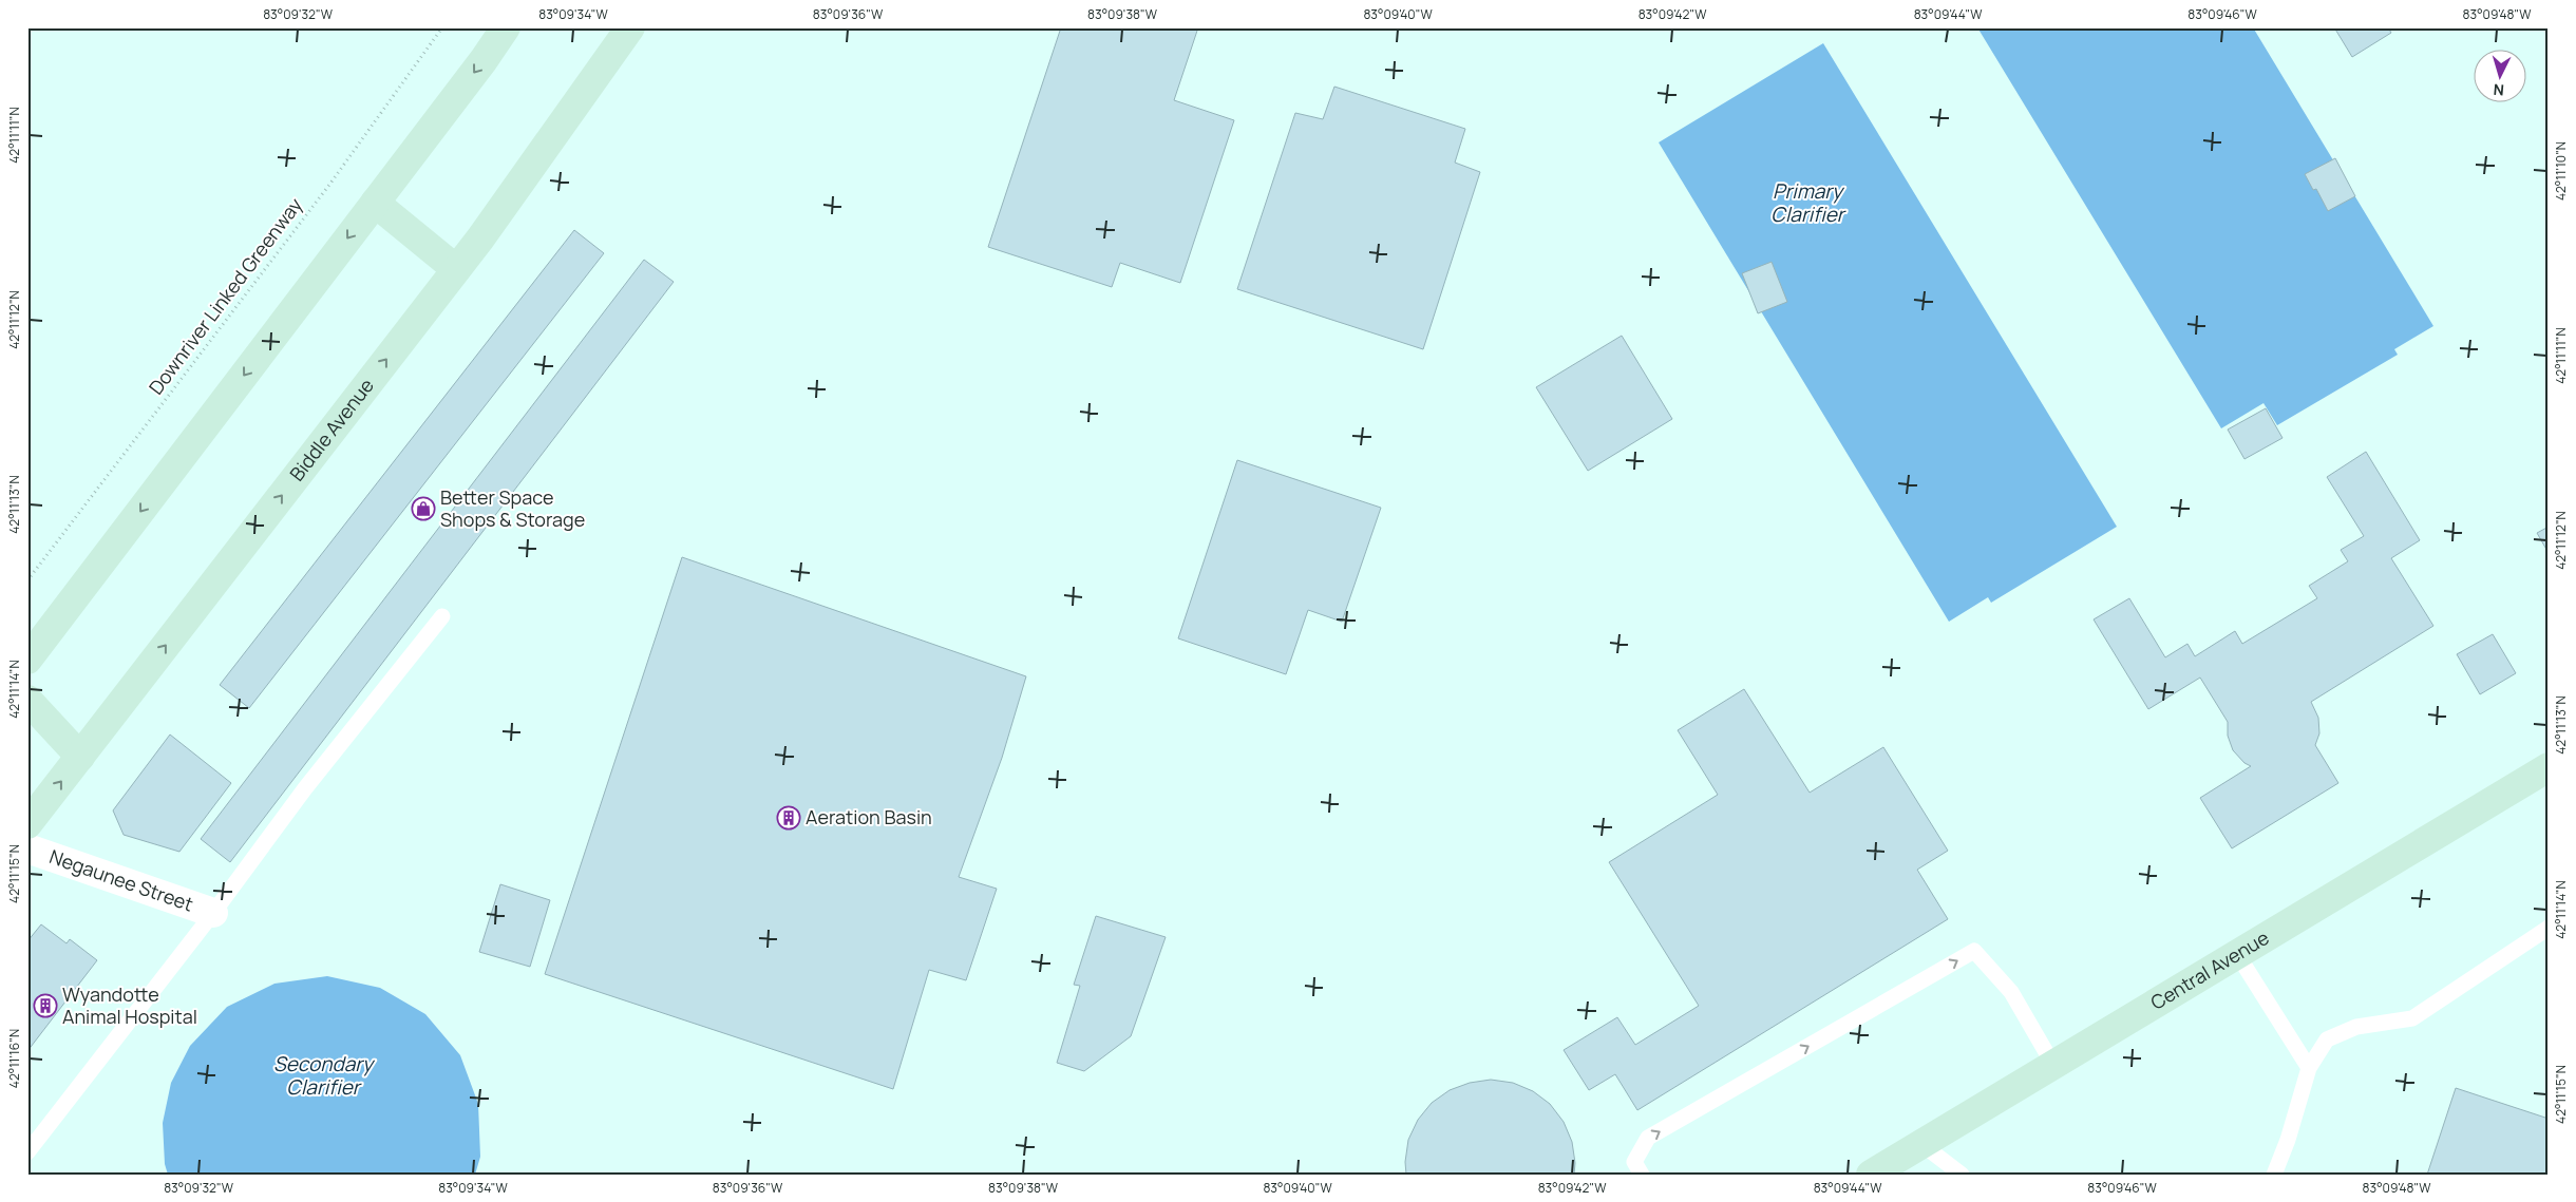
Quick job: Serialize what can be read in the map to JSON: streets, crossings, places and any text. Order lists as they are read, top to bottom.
{
  "streets": {
    "main road": ["Biddle Avenue", "Central Avenue"],
    "street": ["Negaunee Street"],
    "path": ["Downriver Linked Greenway"]
  },
  "water": ["Primary Clarifier", "Secondary Clarifier"],
  "places": {
    "shop": ["Better Space Shops & Storage"],
    "building": ["Aeration Basin", "Wyandotte Animal Hospital"]
  },
  "north": "bottom",
  "coordinates": [
    "83°09'32\"W",
    "83°09'34\"W",
    "83°09'36\"W",
    "83°09'38\"W",
    "83°09'40\"W",
    "83°09'42\"W",
    "83°09'44\"W",
    "83°09'46\"W",
    "83°09'48\"W",
    "42°11'11\"N",
    "42°11'10\"N",
    "42°11'12\"N",
    "42°11'13\"N",
    "42°11'14\"N",
    "42°11'15\"N",
    "42°11'16\"N"
  ]
}
